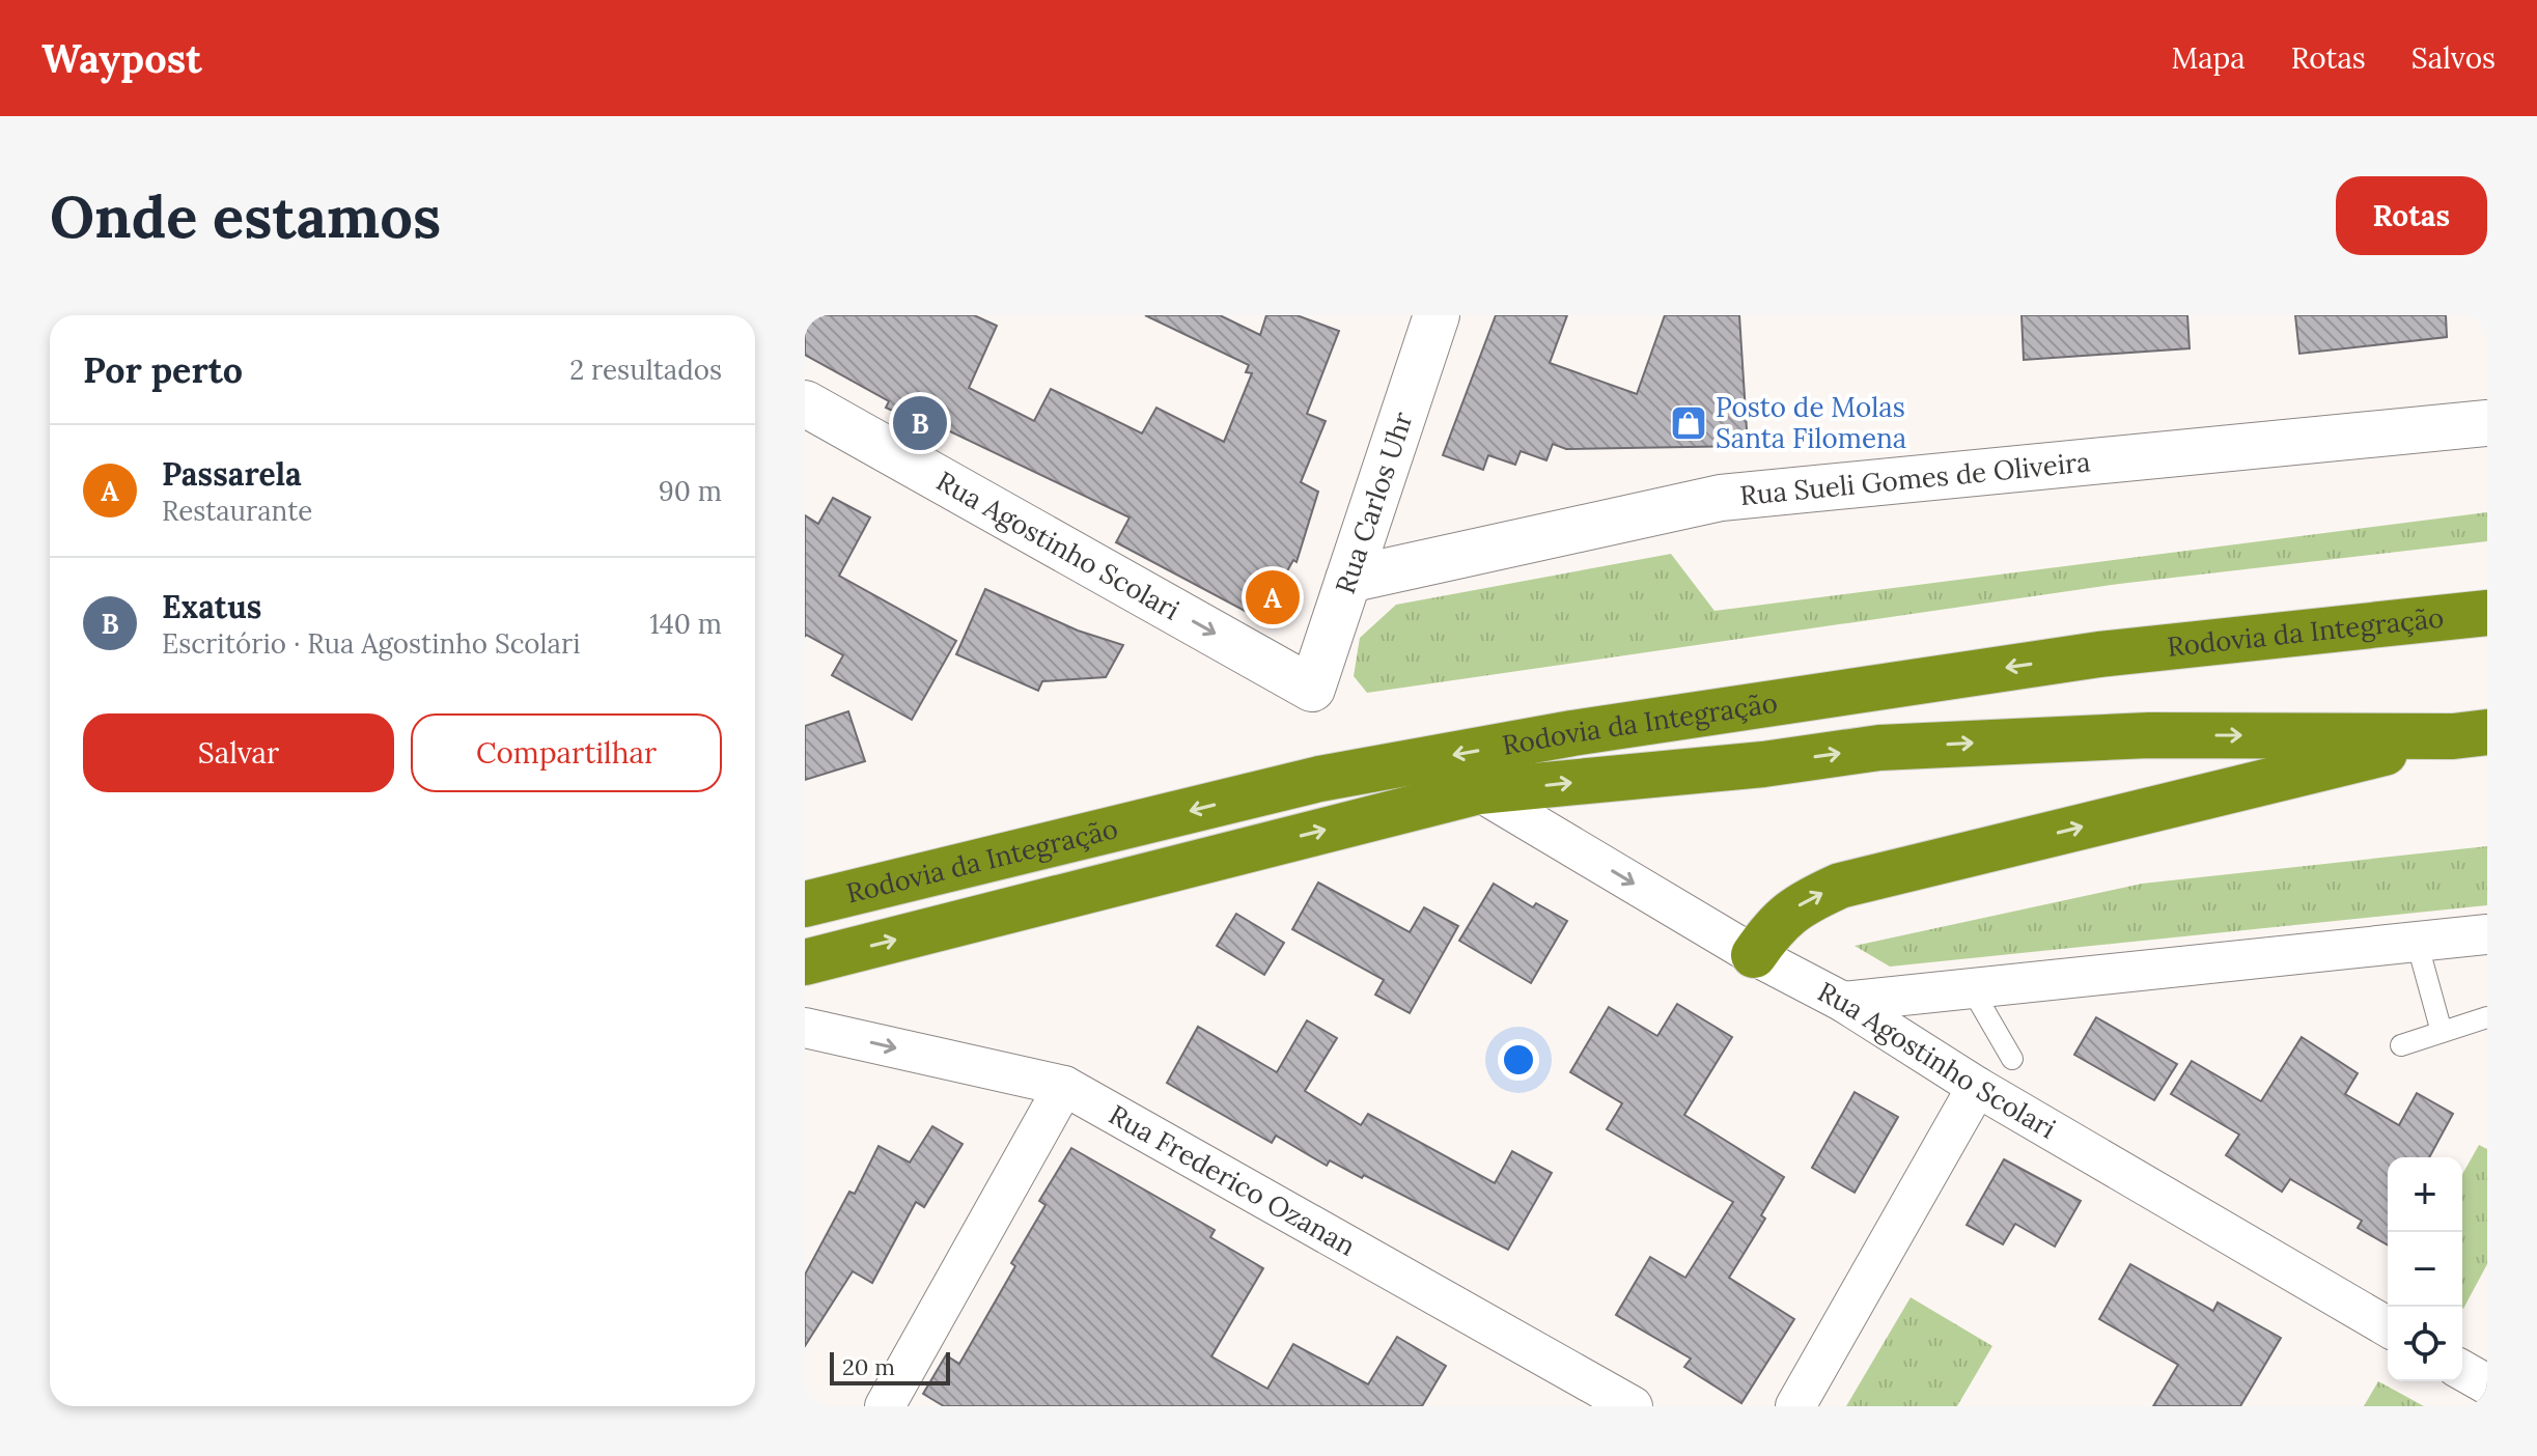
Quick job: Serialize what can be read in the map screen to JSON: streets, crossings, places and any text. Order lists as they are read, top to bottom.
{
  "streets": {
    "highway": ["Rodovia da Integração"],
    "street": [
      "Rua Sueli Gomes de Oliveira",
      "Rua Carlos Uhr",
      "Rua Agostinho Scolari",
      "Rua Frederico Ozanan"
    ]
  },
  "crossings": [
    ["Rua Sueli Gomes de Oliveira", "Rua Carlos Uhr"],
    ["Rua Carlos Uhr", "Rua Agostinho Scolari"],
    ["Rua Agostinho Scolari", "Rodovia da Integração"]
  ],
  "one_way": ["Rua Agostinho Scolari"],
  "places": {
    "shop": ["Posto de Molas Santa Filomena"]
  },
  "scale_bar": "20 m",
  "page": {
    "header": "Waypost",
    "nav": ["Mapa", "Rotas", "Salvos"],
    "buttons": [
      "Rotas",
      ["Salvar", "Compartilhar"]
    ],
    "title": "Onde estamos",
    "heading": ["Por perto", "2 resultados"],
    "pins": ["B", "A"],
    "list": [
      {
        "mark": "A",
        "name": "Passarela",
        "note": "Restaurante",
        "value": "90 m"
      },
      {
        "mark": "B",
        "name": "Exatus",
        "note": "Escritório · Rua Agostinho Scolari",
        "value": "140 m"
      }
    ],
    "map_buttons": ["+", "−"],
    "scale": "20 m"
  }
}
